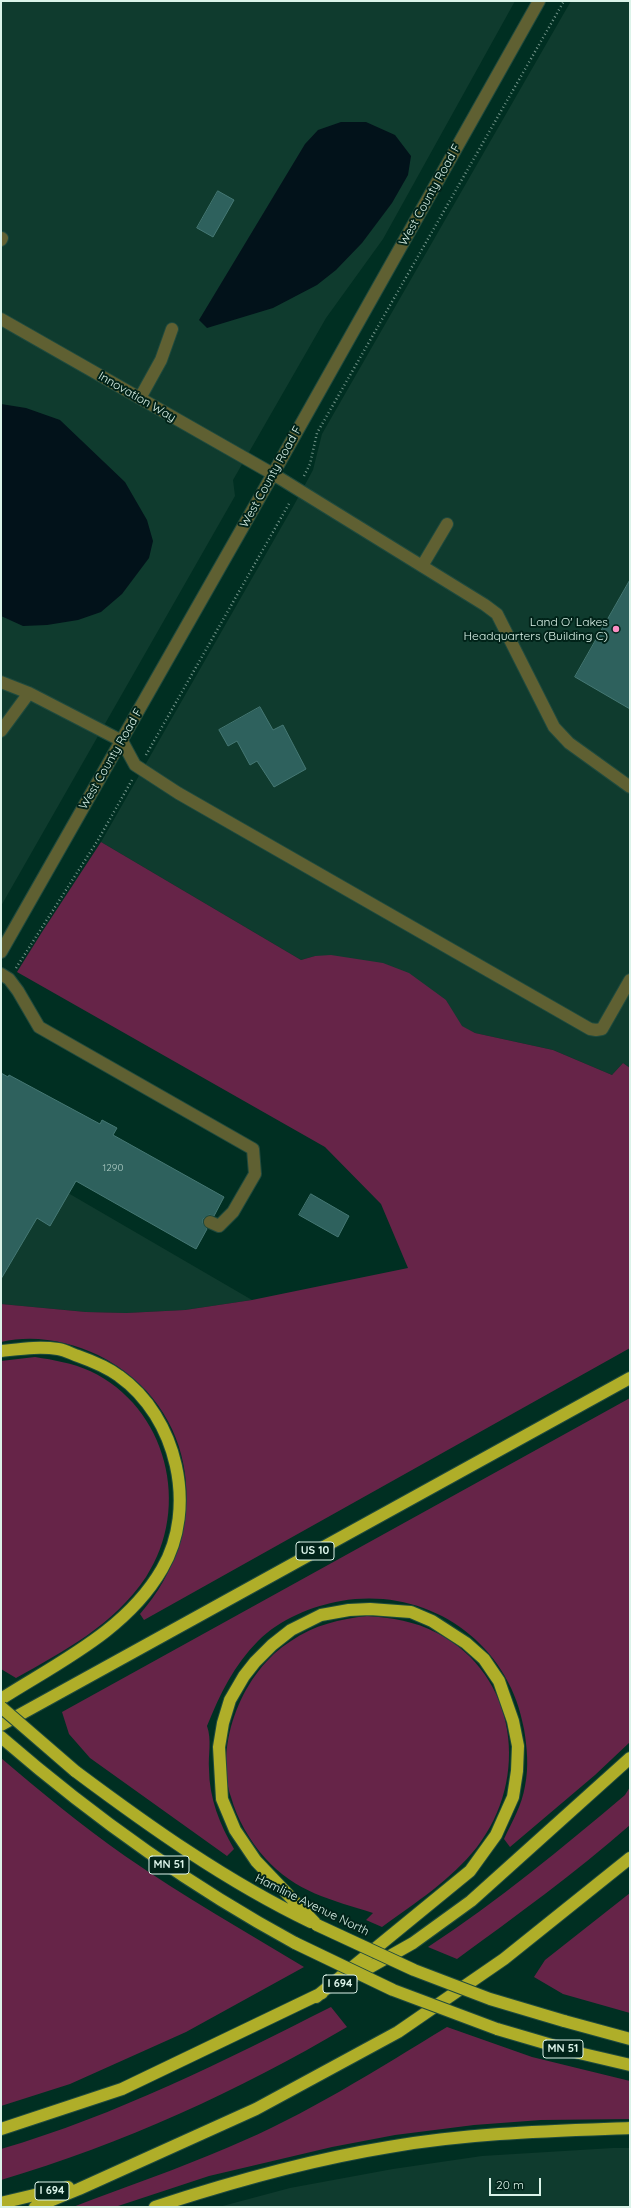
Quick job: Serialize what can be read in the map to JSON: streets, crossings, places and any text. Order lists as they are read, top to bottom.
{
  "streets": {
    "highway": [
      "US 10",
      "MN 51",
      "Hamline Avenue North",
      "I 694"
    ],
    "street": ["West County Road F", "Innovation Way"]
  },
  "crossings": [
    ["West County Road F", "Innovation Way"]
  ],
  "places": ["Land O' Lakes Headquarters (Building C)"],
  "house_numbers": ["1290"],
  "scale_bar": "20 m"
}
